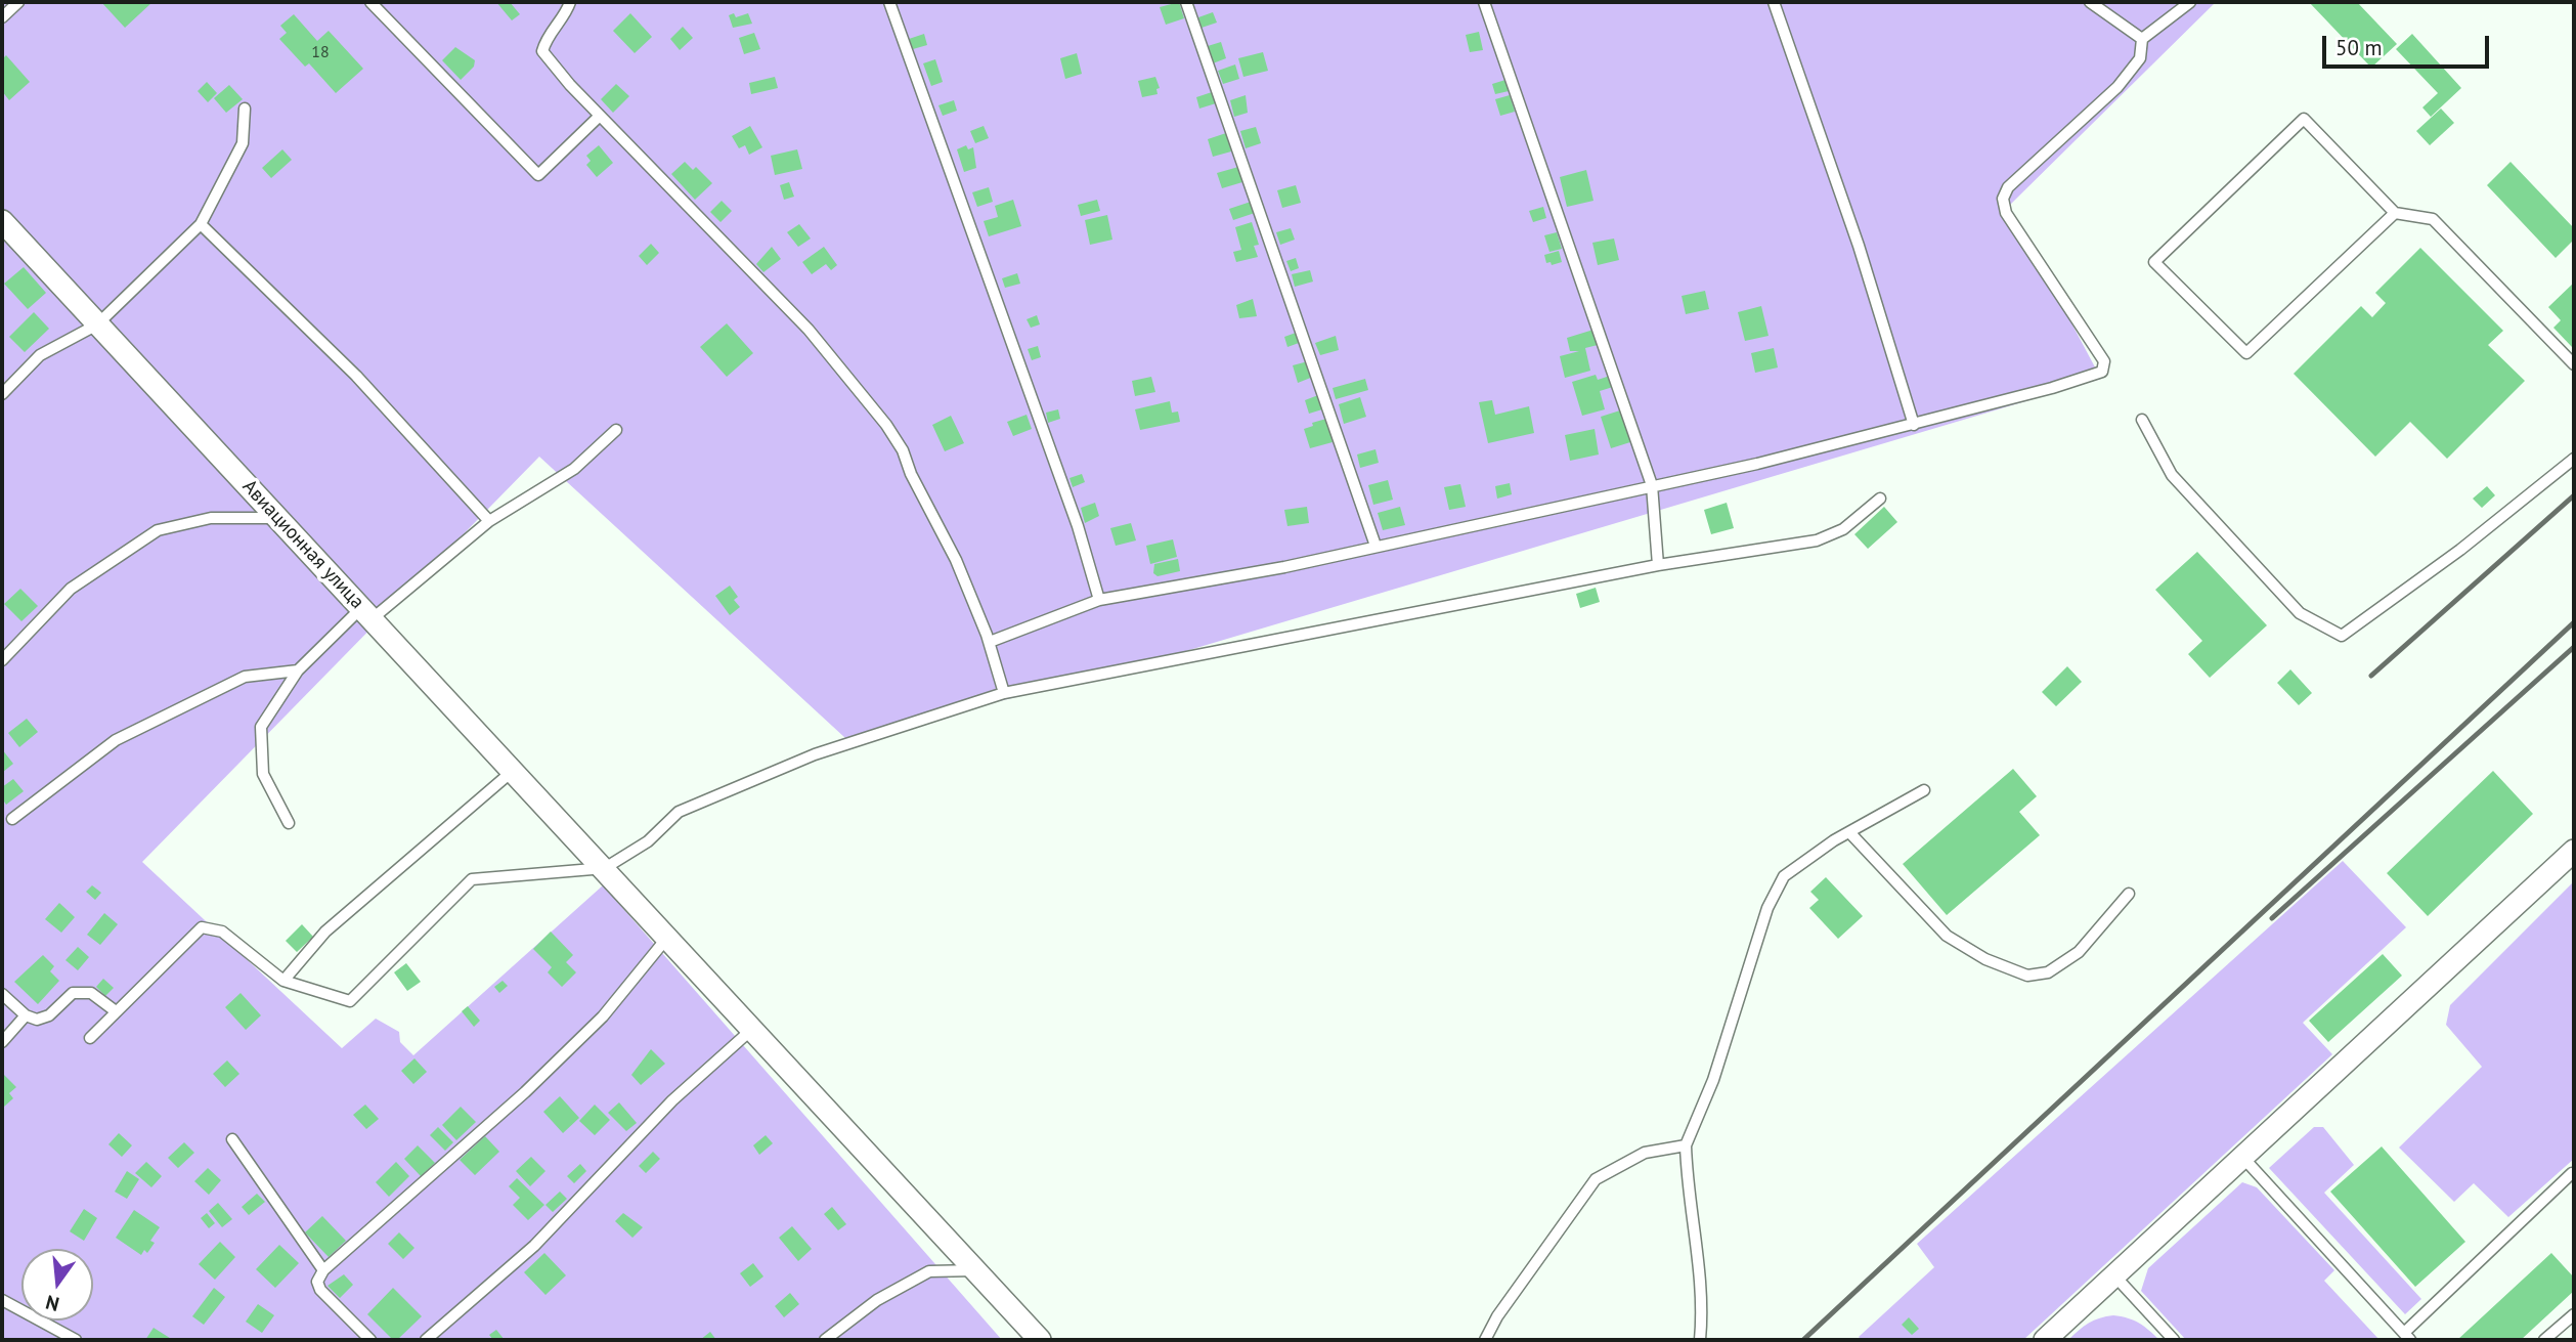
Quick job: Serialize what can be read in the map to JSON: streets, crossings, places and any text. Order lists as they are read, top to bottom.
{
  "streets": {
    "street": ["Авиационная улица"]
  },
  "house_numbers": ["18"],
  "scale_bar": "50 m",
  "north": "bottom"
}
